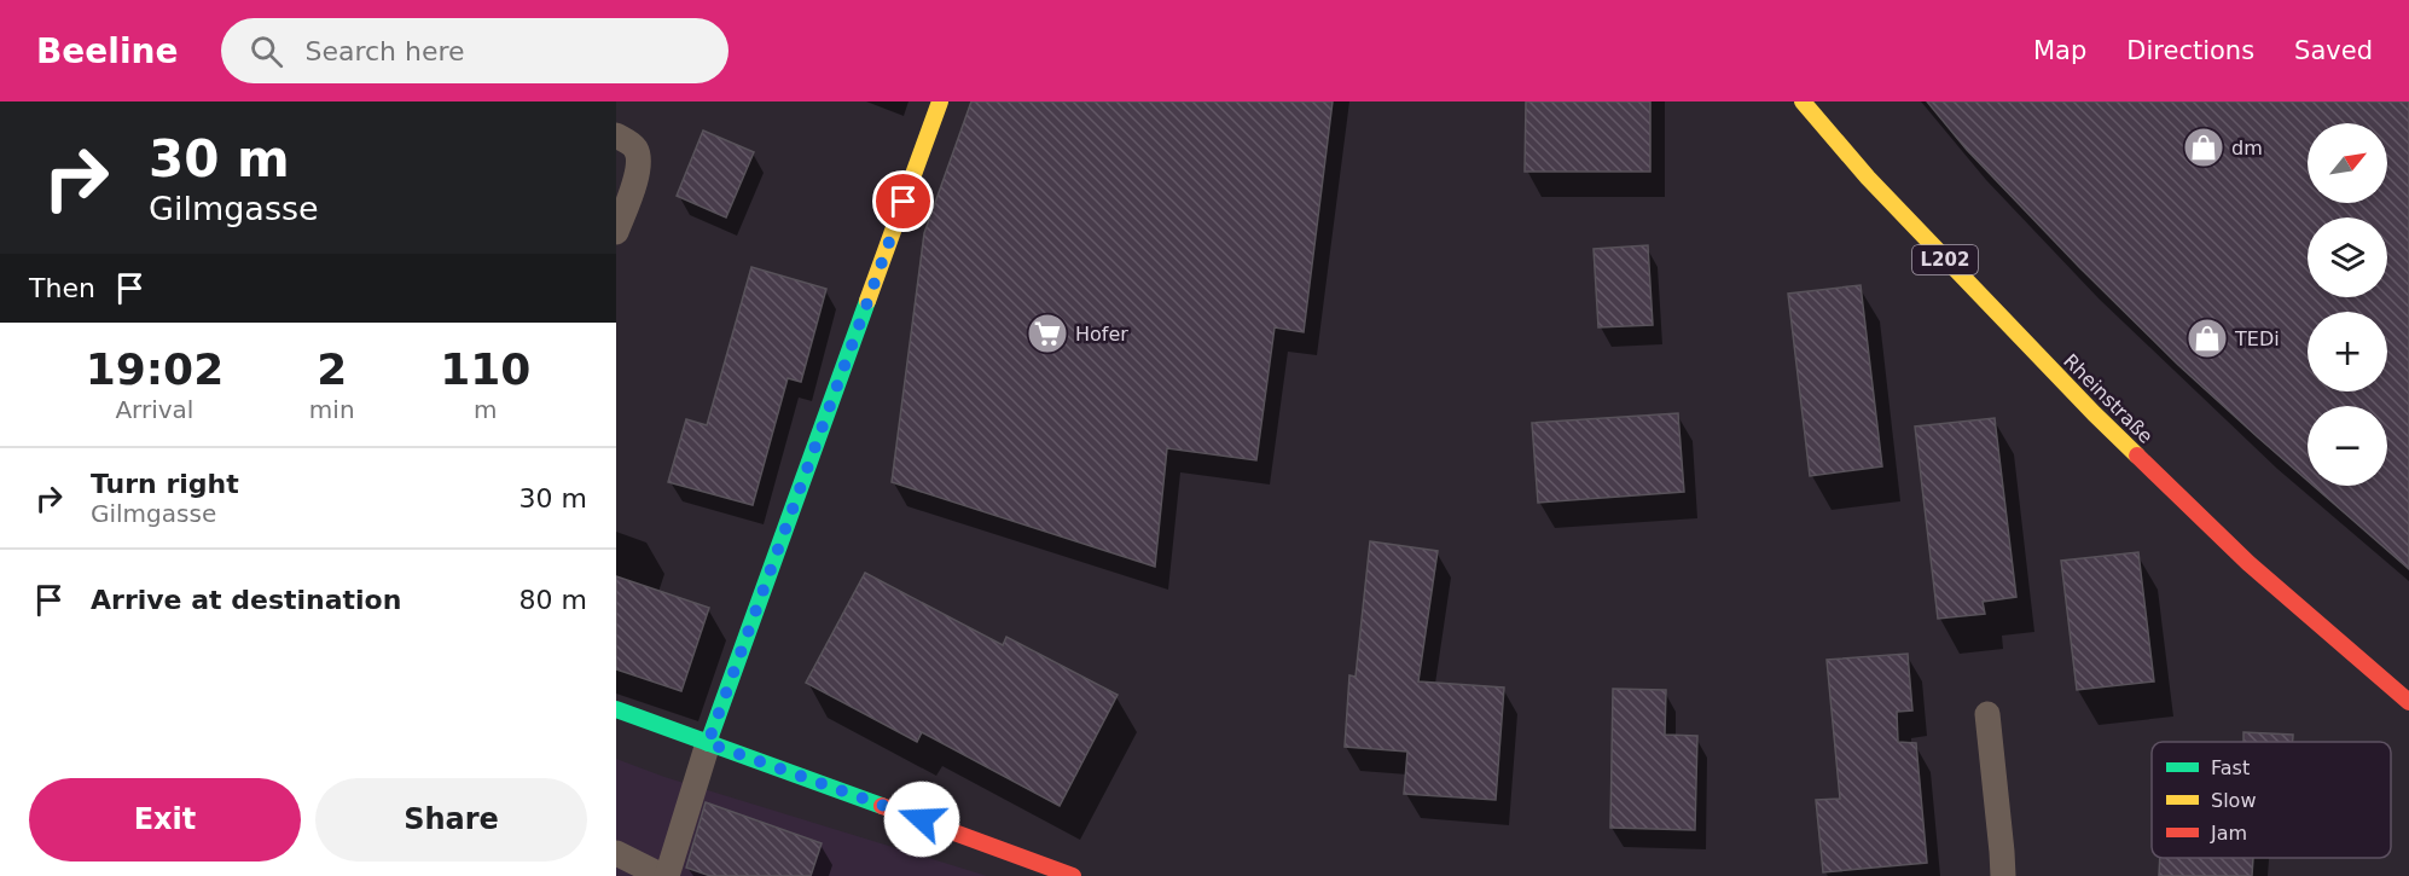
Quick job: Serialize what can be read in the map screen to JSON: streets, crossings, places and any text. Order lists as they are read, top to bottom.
{
  "streets": {
    "street": ["L202", "Rheinstraße"]
  },
  "places": {
    "shop": ["dm", "TEDi"],
    "supermarket": ["Hofer"]
  },
  "legend": ["Fast", "Slow", "Jam"],
  "north": "top right",
  "page": {
    "header": "Beeline",
    "search": "Search here",
    "nav": ["Map", "Directions", "Saved"],
    "turn": ["30 m", "Gilmgasse"],
    "map_buttons": ["+", "−"],
    "then": "Then",
    "eta": [
      "19:02",
      "Arrival",
      "2",
      "min",
      "110",
      "m"
    ],
    "list": [
      {
        "name": "Turn right",
        "note": "Gilmgasse",
        "value": "30 m"
      },
      {
        "name": "Arrive at destination",
        "value": "80 m"
      }
    ],
    "buttons": ["Exit", "Share"]
  }
}
